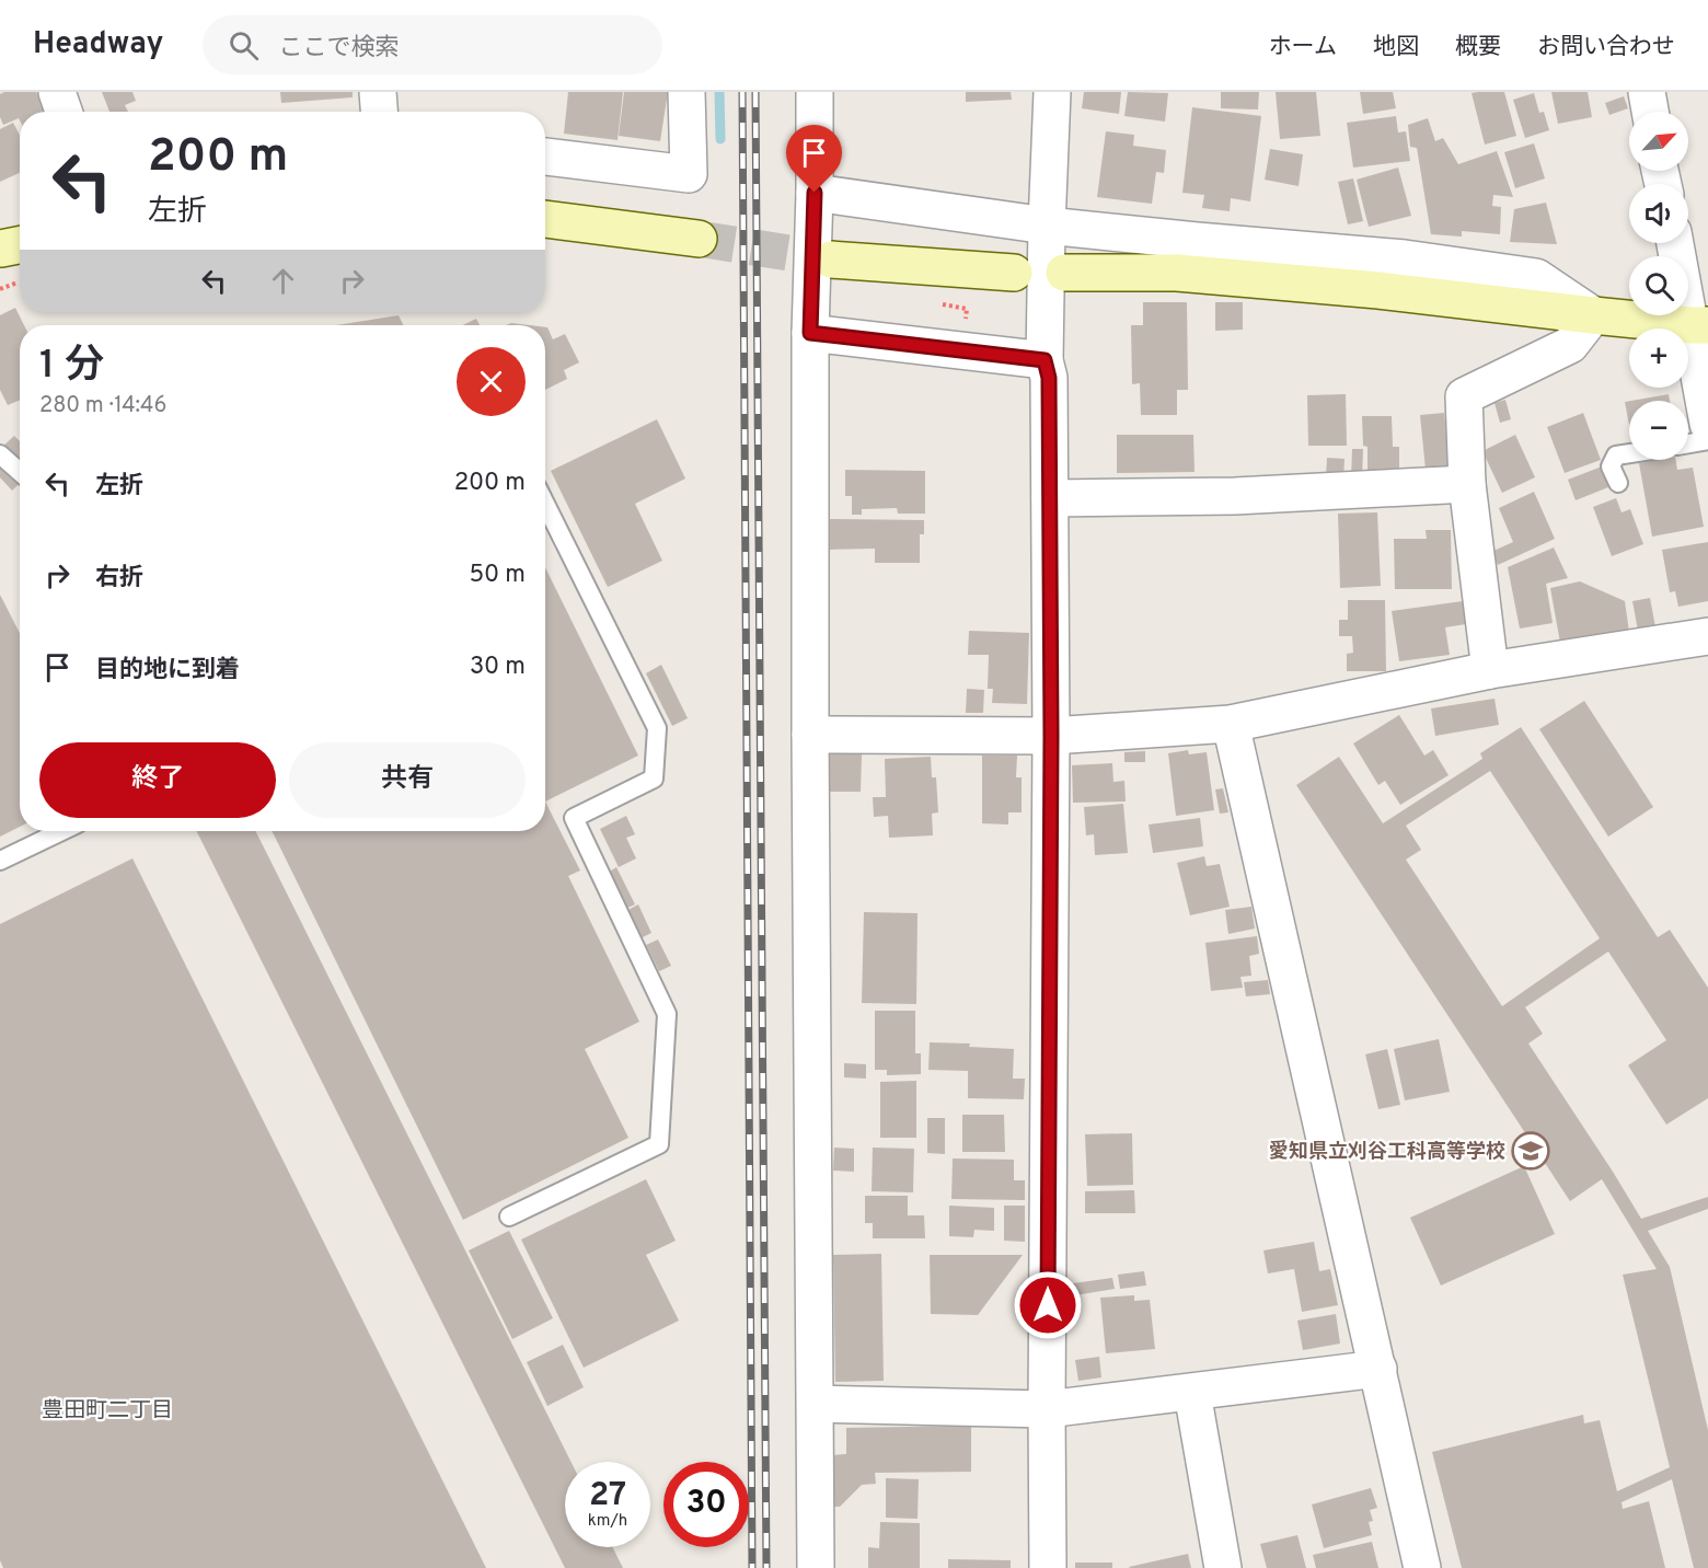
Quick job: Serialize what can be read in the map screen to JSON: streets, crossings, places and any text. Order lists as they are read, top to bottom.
{
  "districts": ["豊田町二丁目"],
  "places": {
    "school or university": ["愛知県立刈谷工科高等学校"]
  },
  "north": "top right",
  "page": {
    "header": "Headway",
    "search": "ここで検索",
    "nav": [
      "ホーム",
      "地図",
      "概要",
      "お問い合わせ"
    ],
    "map_buttons": ["+", "−"],
    "turn": ["200 m", "左折"],
    "heading": ["1 分", "280 m · 14:46"],
    "list": [
      {
        "name": "左折",
        "value": "200 m"
      },
      {
        "name": "右折",
        "value": "50 m"
      },
      {
        "name": "目的地に到着",
        "value": "30 m"
      }
    ],
    "buttons": ["終了", "共有"],
    "speed": "27 km/h",
    "limit": "30"
  }
}
